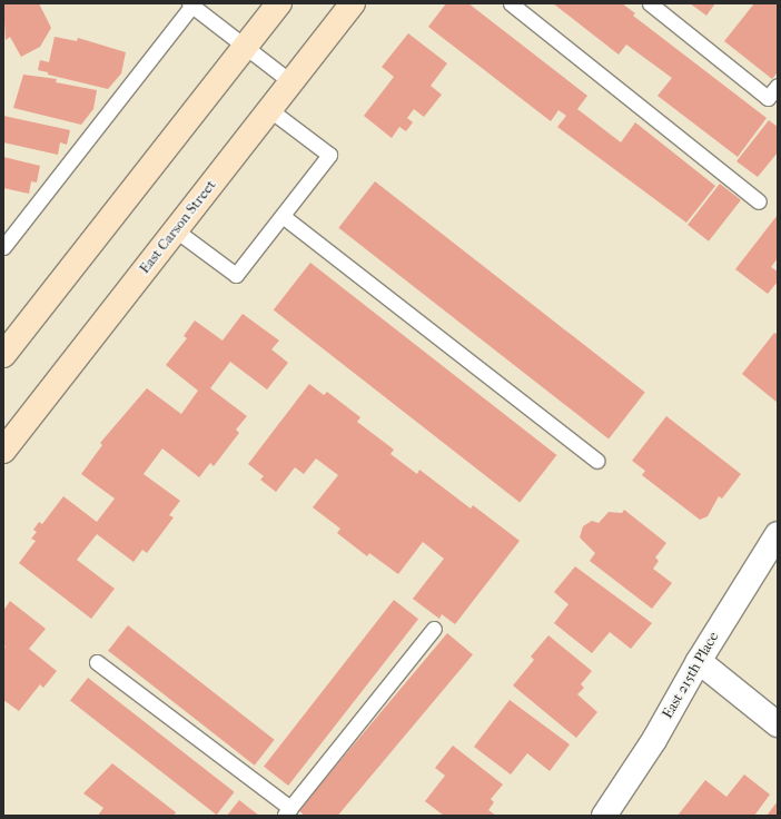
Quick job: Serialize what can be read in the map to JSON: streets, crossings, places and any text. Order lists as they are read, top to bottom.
{
  "streets": {
    "main road": ["East Carson Street"],
    "street": ["East 215th Place"]
  }
}
